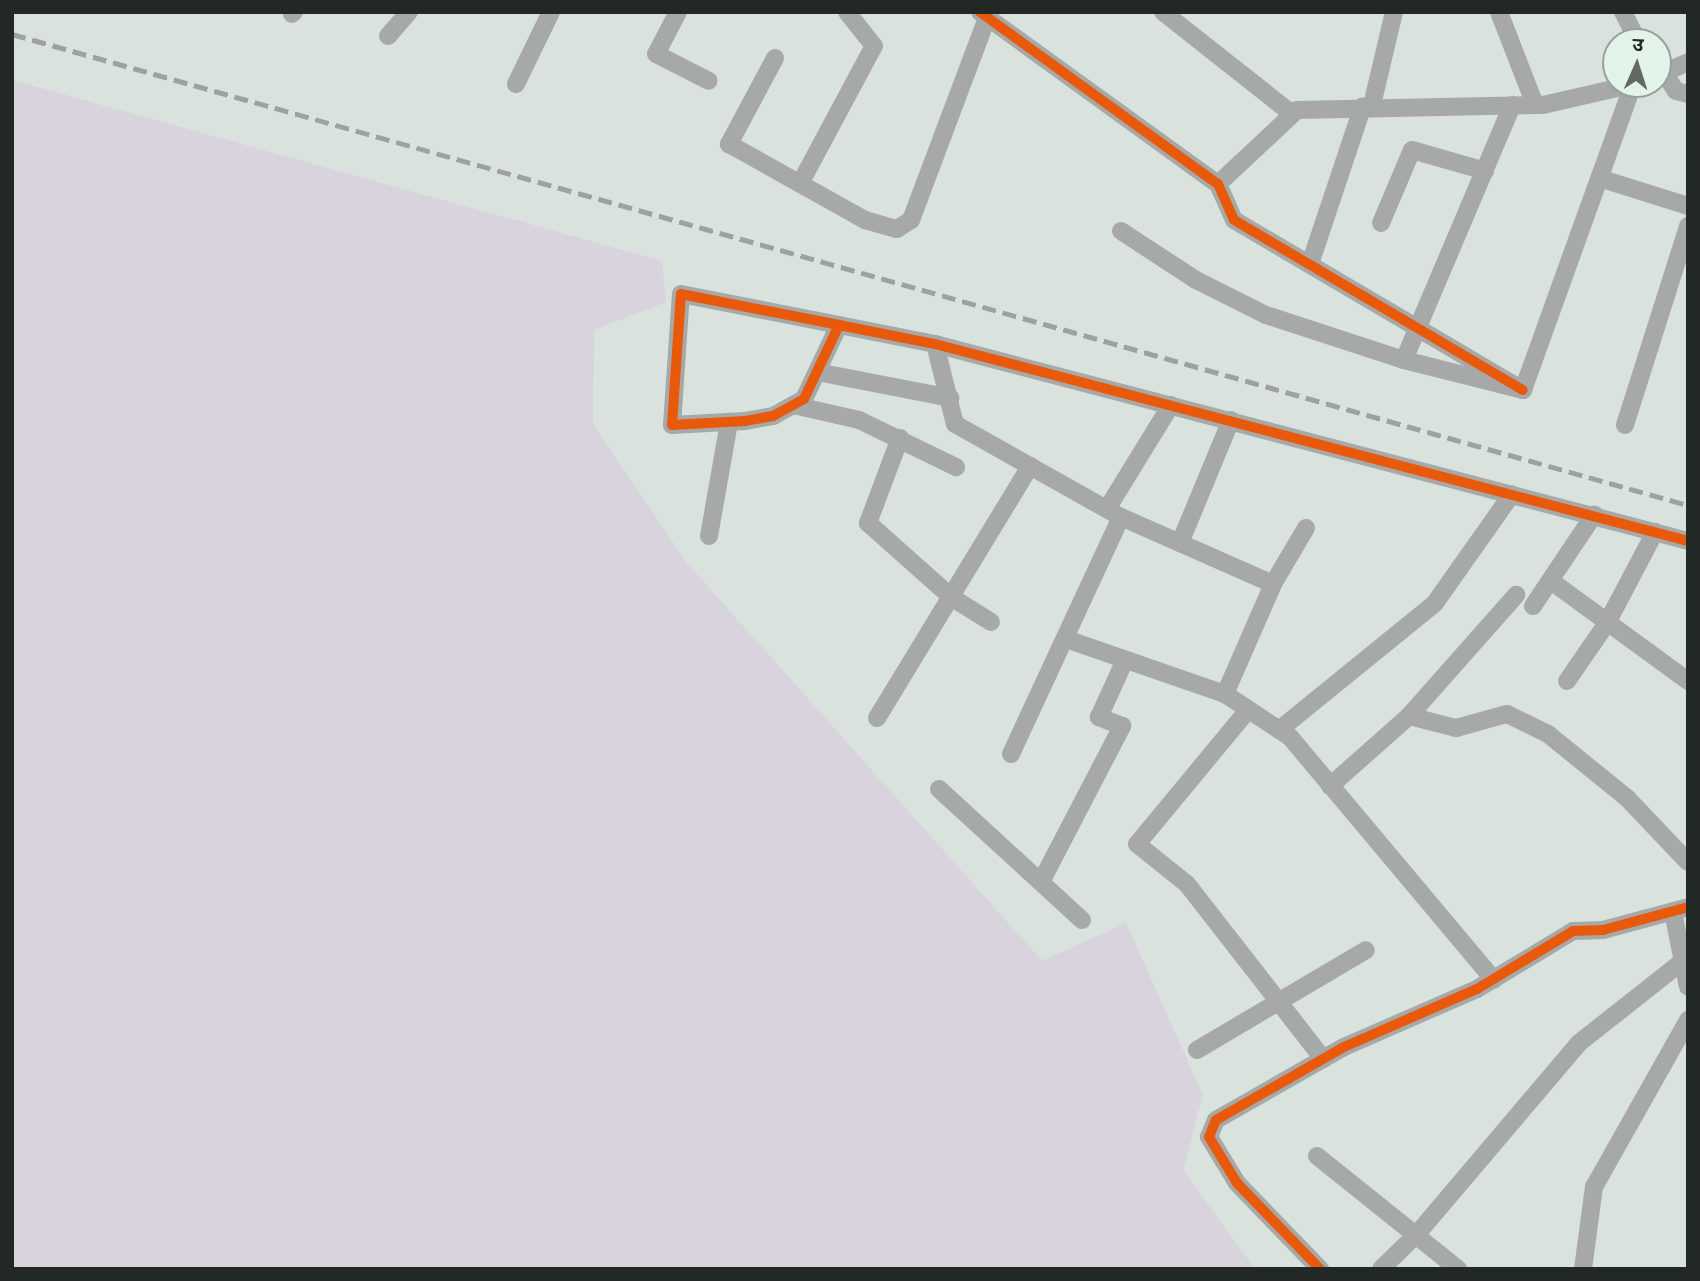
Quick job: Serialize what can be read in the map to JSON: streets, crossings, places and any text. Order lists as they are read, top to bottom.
{
  "north": "top"
}
